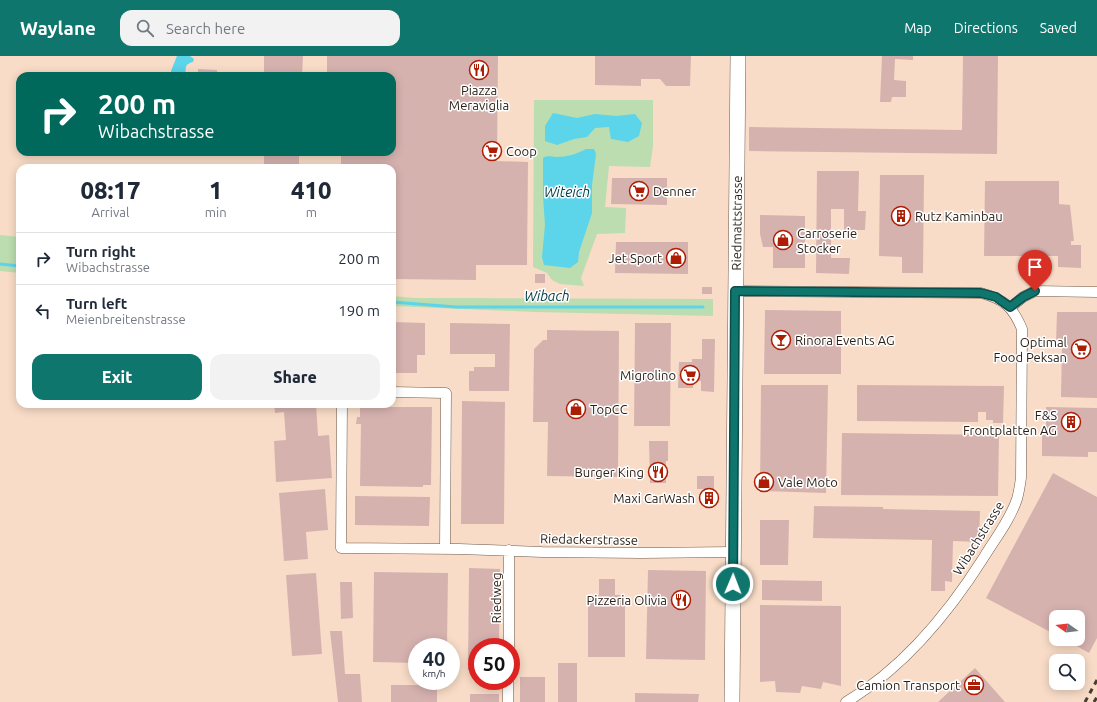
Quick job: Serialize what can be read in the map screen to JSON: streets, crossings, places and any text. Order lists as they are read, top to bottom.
{
  "streets": {
    "main road": ["Riedmattstrasse"],
    "street": ["Wibachstrasse", "Riedackerstrasse", "Riedweg"]
  },
  "crossings": [
    ["Riedmattstrasse", "Wibachstrasse"],
    ["Riedmattstrasse", "Riedackerstrasse"],
    ["Riedackerstrasse", "Riedweg"]
  ],
  "water": ["Witeich", "Wibach"],
  "places": {
    "restaurant": ["Piazza Meraviglia", "Burger King", "Pizzeria Olivia"],
    "supermarket": [
      "Coop",
      "Denner",
      "Optimal Food Peksan",
      "Migrolino"
    ],
    "building": ["Rutz Kaminbau", "F&S Frontplatten AG", "Maxi CarWash"],
    "shop": [
      "Carroserie Stocker",
      "Jet Sport",
      "TopCC",
      "Vale Moto"
    ],
    "bar": ["Rinora Events AG"],
    "office": ["Camion Transport"]
  },
  "north": "left",
  "page": {
    "header": "Waylane",
    "search": "Search here",
    "nav": ["Map", "Directions", "Saved"],
    "turn": ["200 m", "Wibachstrasse"],
    "eta": [
      "08:17",
      "Arrival",
      "1",
      "min",
      "410",
      "m"
    ],
    "list": [
      {
        "name": "Turn right",
        "note": "Wibachstrasse",
        "value": "200 m"
      },
      {
        "name": "Turn left",
        "note": "Meienbreitenstrasse",
        "value": "190 m"
      }
    ],
    "buttons": ["Exit", "Share"],
    "speed": "40 km/h",
    "limit": "50"
  }
}
